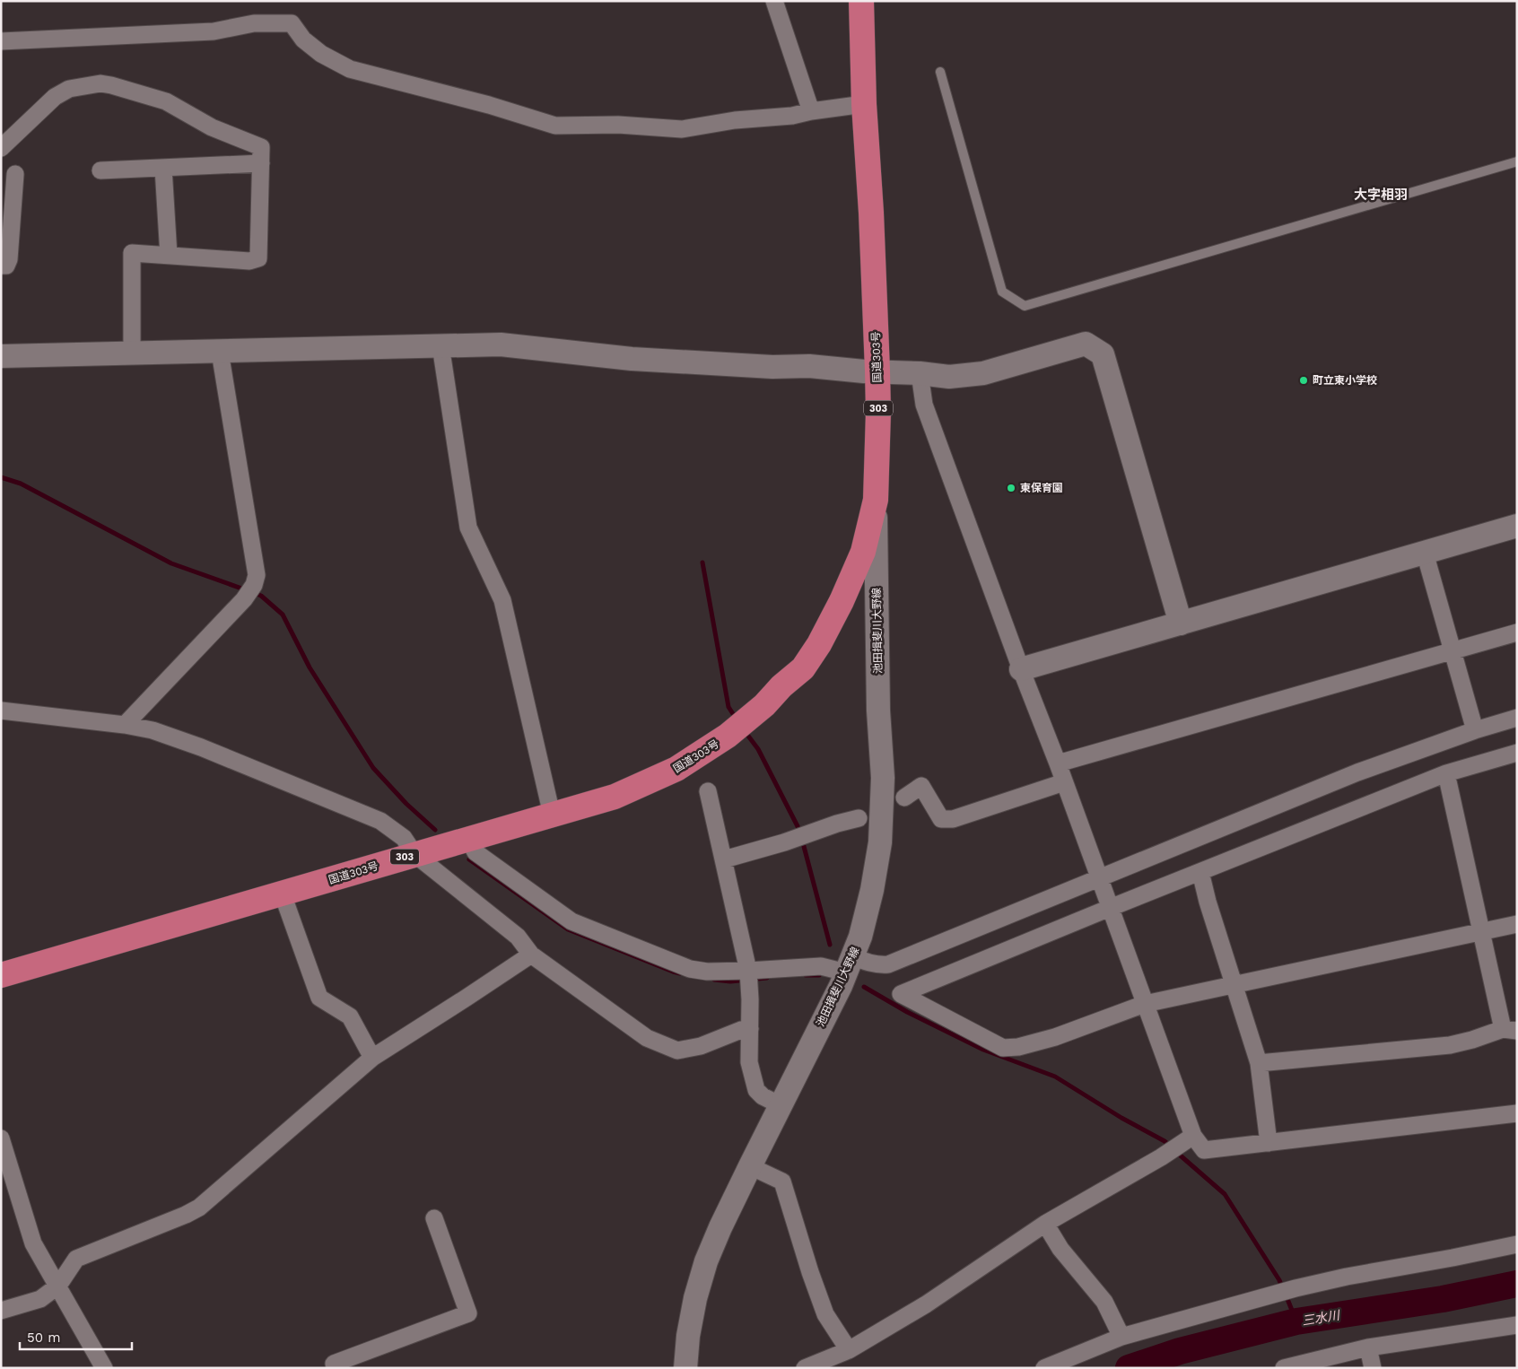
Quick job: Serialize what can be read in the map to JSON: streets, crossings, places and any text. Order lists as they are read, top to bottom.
{
  "streets": {
    "highway": ["国道303号", "303"],
    "street": ["池田揖斐川大野線"]
  },
  "crossings": [
    ["国道303号", "池田揖斐川大野線"]
  ],
  "districts": ["大字相羽"],
  "water": ["三水川"],
  "places": ["町立東小学校", "東保育園"],
  "scale_bar": "50 m"
}
